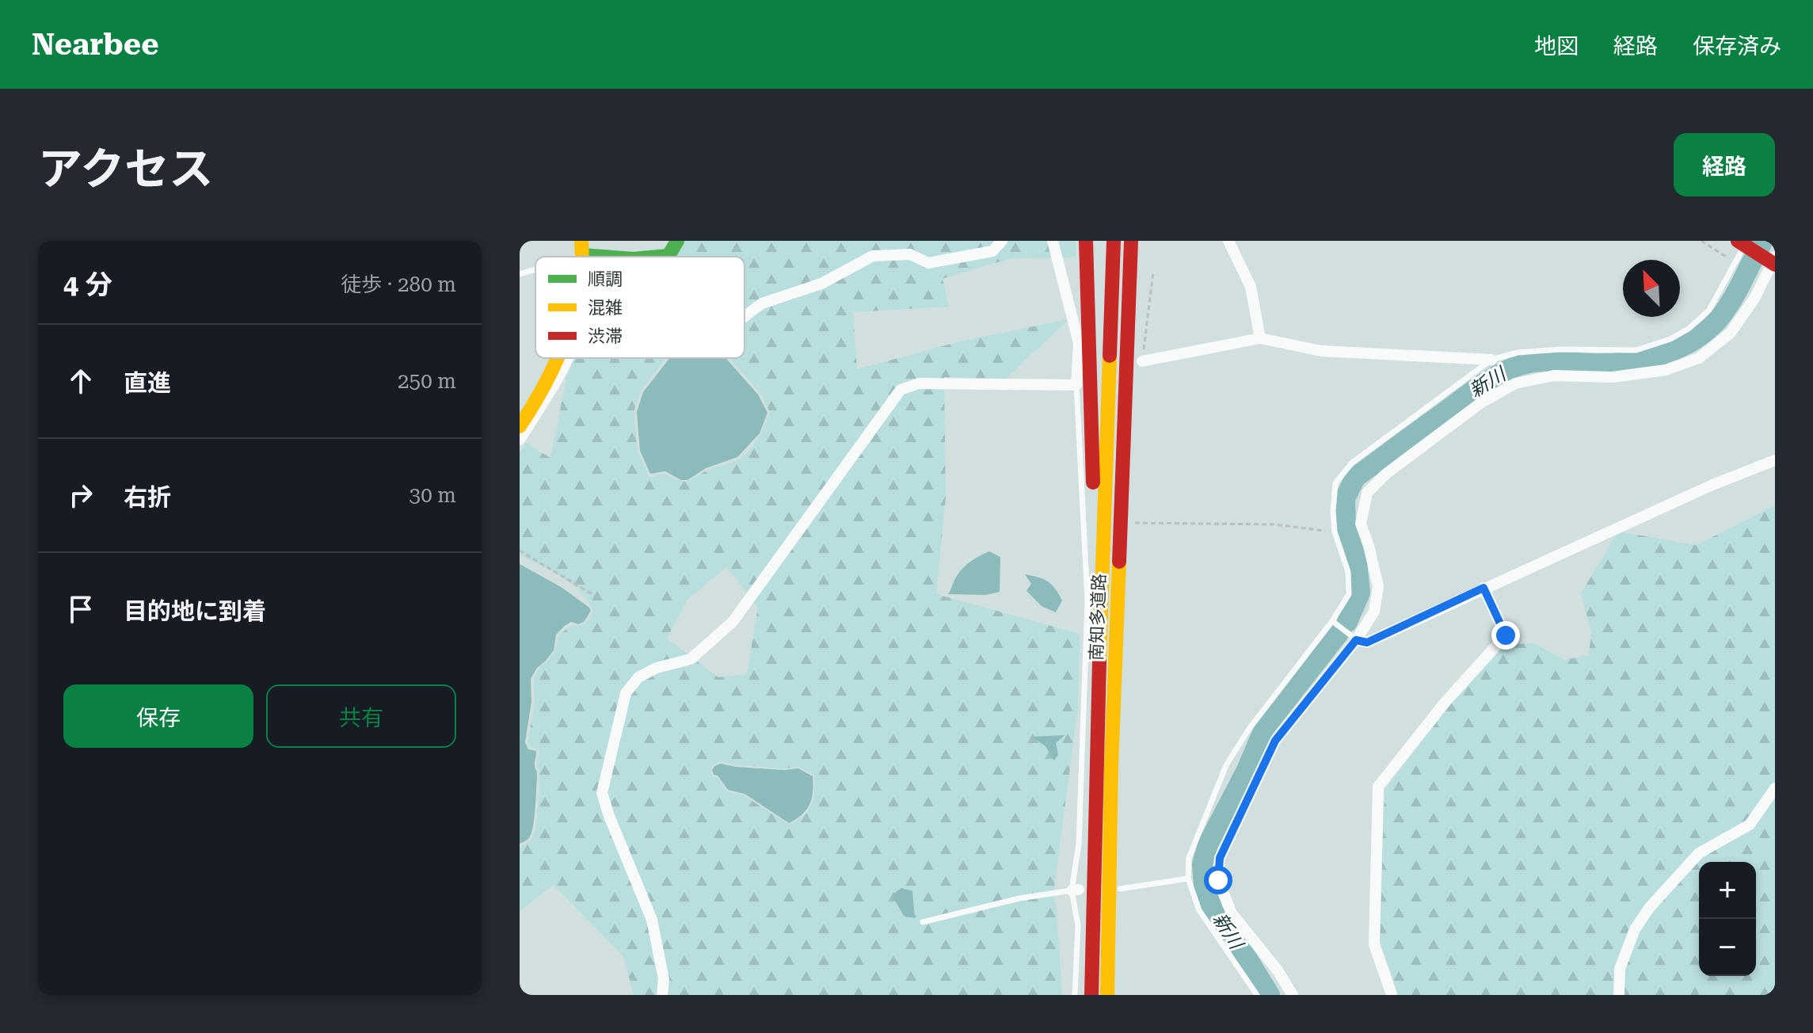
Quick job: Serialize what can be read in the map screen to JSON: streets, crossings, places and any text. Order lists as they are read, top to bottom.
{
  "streets": {
    "main road": ["南知多道路"]
  },
  "water": ["新川"],
  "legend": ["順調", "混雑", "渋滞"],
  "north": "top left",
  "page": {
    "header": "Nearbee",
    "nav": ["地図", "経路", "保存済み"],
    "title": "アクセス",
    "buttons": [
      "経路",
      ["保存", "共有"]
    ],
    "heading": ["4 分", "徒歩 · 280 m"],
    "list": [
      ["直進", "250 m"],
      ["右折", "30 m"],
      "目的地に到着"
    ],
    "map_buttons": ["+", "−"]
  }
}
